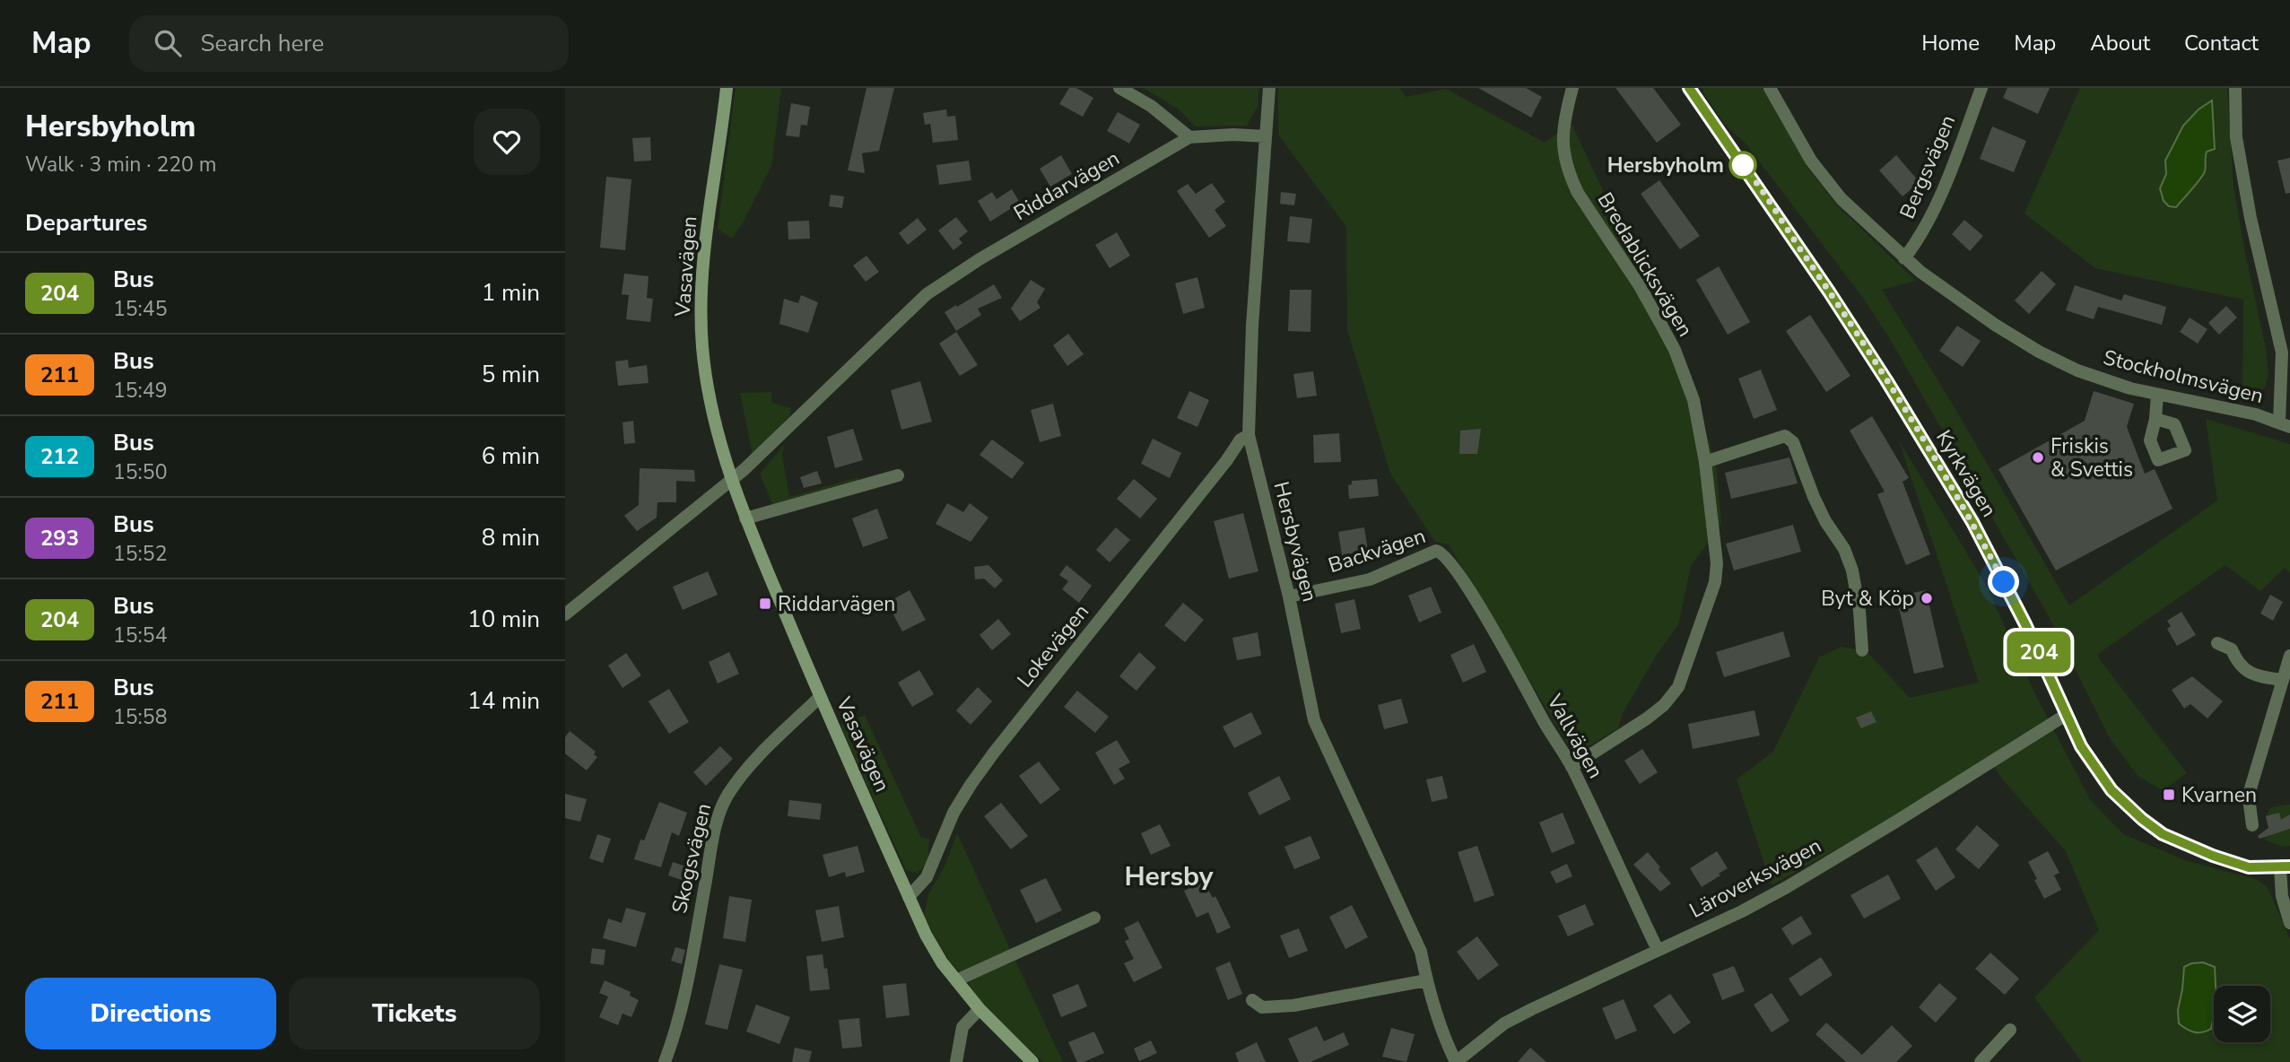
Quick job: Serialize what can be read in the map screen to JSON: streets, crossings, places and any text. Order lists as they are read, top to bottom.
{
  "streets": {
    "street": [
      "Bergsvägen",
      "Riddarvägen",
      "Bredablicksvägen",
      "Vasavägen",
      "Stockholmsvägen",
      "Kyrkvägen",
      "Hersbyvägen",
      "Backvägen",
      "Lokevägen",
      "Vallvägen",
      "Skogsvägen",
      "Läroverksvägen"
    ]
  },
  "crossings": [
    ["Bergsvägen", "Stockholmsvägen"],
    ["Riddarvägen", "Vasavägen"],
    ["Riddarvägen", "Hersbyvägen"],
    ["Bredablicksvägen", "Vallvägen"],
    ["Vasavägen", "Lokevägen"],
    ["Vasavägen", "Skogsvägen"],
    ["Kyrkvägen", "Läroverksvägen"],
    ["Hersbyvägen", "Backvägen"],
    ["Hersbyvägen", "Lokevägen"],
    ["Hersbyvägen", "Läroverksvägen"],
    ["Backvägen", "Vallvägen"],
    ["Vallvägen", "Läroverksvägen"]
  ],
  "districts": ["Hersby"],
  "places": {
    "other": ["Hersbyholm", "Friskis & Svettis", "Byt & Köp"],
    "transit": ["Riddarvägen", "Kvarnen"]
  },
  "lines": ["bus line 204"],
  "page": {
    "header": "Map",
    "search": "Search here",
    "nav": [
      "Home",
      "Map",
      "About",
      "Contact"
    ],
    "heading": [
      ["Hersbyholm", "Walk · 3 min · 220 m"],
      "Departures"
    ],
    "on_map": "204",
    "list": [
      {
        "mark": "204",
        "name": "Bus",
        "note": "15:45",
        "value": "1 min"
      },
      {
        "mark": "211",
        "name": "Bus",
        "note": "15:49",
        "value": "5 min"
      },
      {
        "mark": "212",
        "name": "Bus",
        "note": "15:50",
        "value": "6 min"
      },
      {
        "mark": "293",
        "name": "Bus",
        "note": "15:52",
        "value": "8 min"
      },
      {
        "mark": "204",
        "name": "Bus",
        "note": "15:54",
        "value": "10 min"
      },
      {
        "mark": "211",
        "name": "Bus",
        "note": "15:58",
        "value": "14 min"
      }
    ],
    "buttons": ["Directions", "Tickets"]
  }
}
